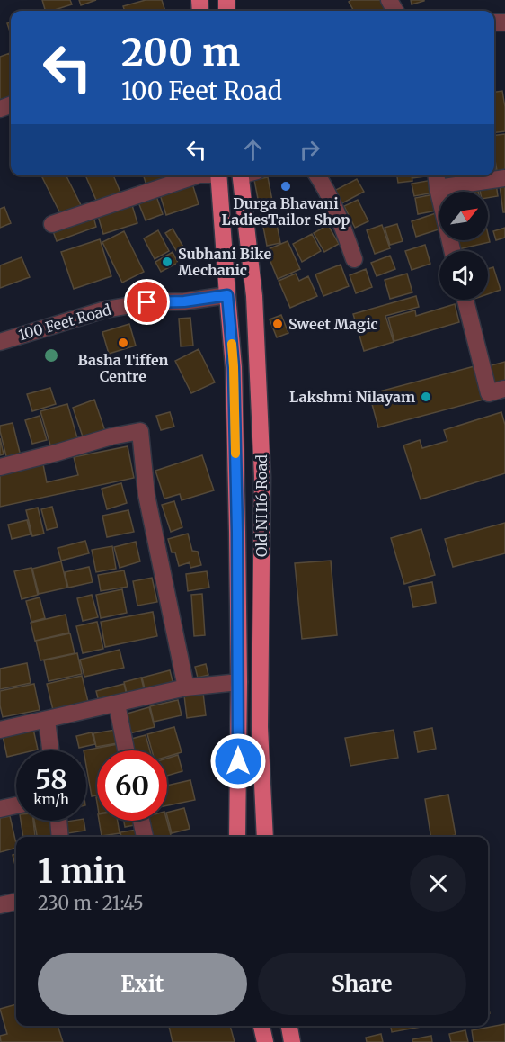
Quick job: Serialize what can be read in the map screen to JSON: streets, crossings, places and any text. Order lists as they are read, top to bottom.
{
  "streets": {
    "main road": ["Old NH16 Road"],
    "street": ["100 Feet Road"]
  },
  "crossings": [
    ["100 Feet Road", "Old NH16 Road"]
  ],
  "places": [
    "Durga Bhavani LadiesTailor Shop",
    "Subhani Bike Mechanic",
    "Sweet Magic",
    "Basha Tiffen Centre",
    "Lakshmi Nilayam"
  ],
  "north": "top right",
  "page": {
    "turn": ["200 m", "100 Feet Road"],
    "speed": "58 km/h",
    "limit": "60",
    "heading": ["1 min", "230 m · 21:45"],
    "buttons": ["Exit", "Share"]
  }
}
